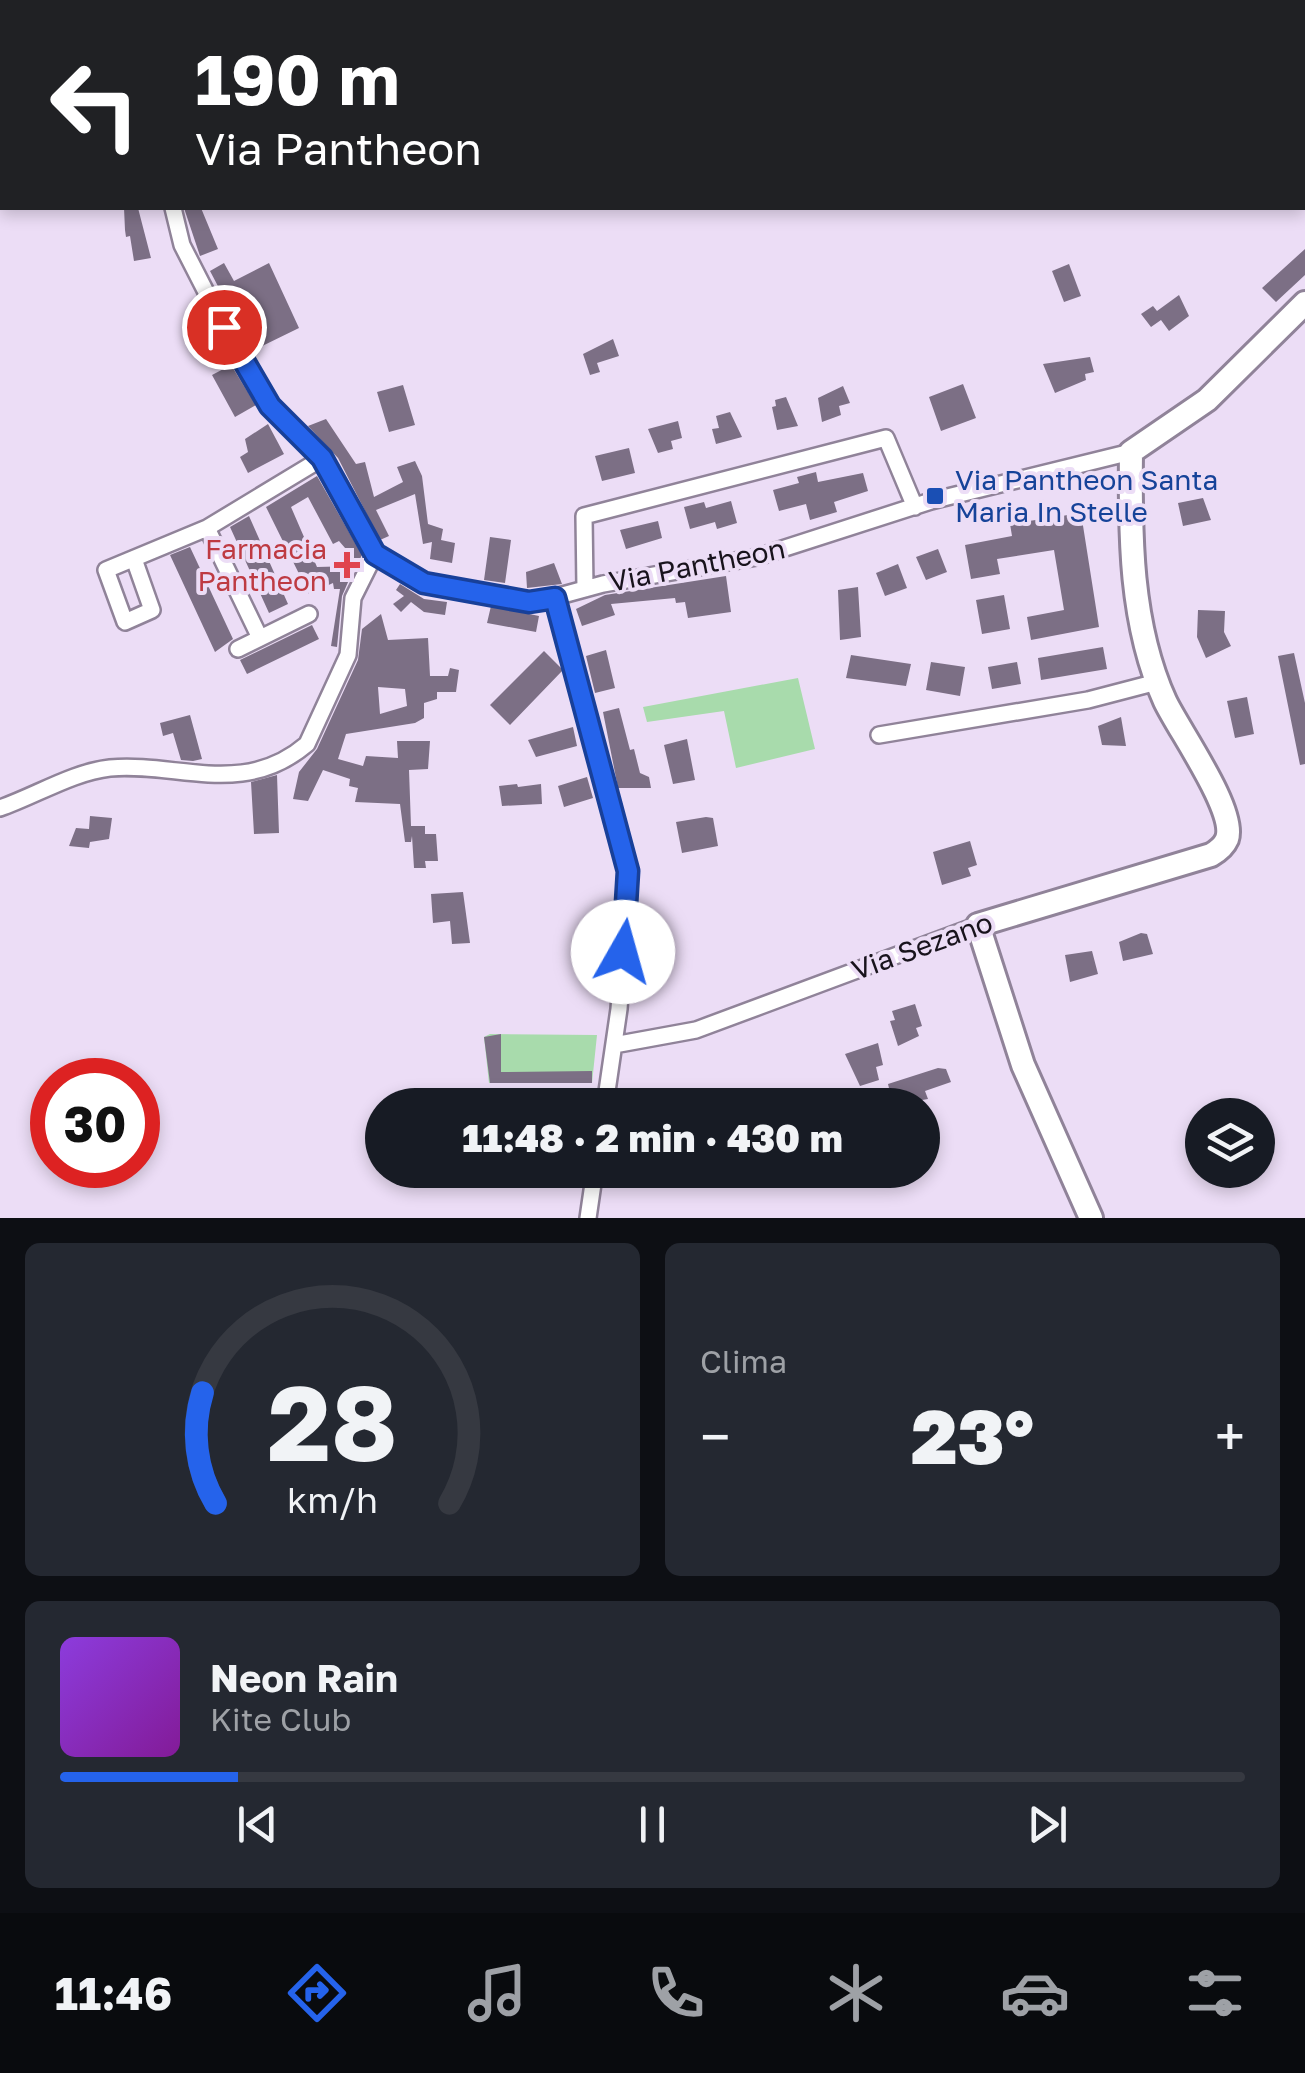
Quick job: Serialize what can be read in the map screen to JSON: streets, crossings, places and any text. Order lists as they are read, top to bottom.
{
  "streets": {
    "street": ["Via Pantheon", "Via Sezano"]
  },
  "places": {
    "transit": ["Via Pantheon Santa Maria In Stelle"],
    "health": ["Farmacia Pantheon"]
  },
  "page": {
    "turn": ["190 m", "Via Pantheon"],
    "limit": "30",
    "trip": "11:48 · 2 min · 430 m",
    "tile": "Clima",
    "heat": ["−", "23°", "+"],
    "song": ["Neon Rain", "Kite Club"],
    "tabs": "11:46",
    "gauge": ["28", "km/h"]
  }
}
